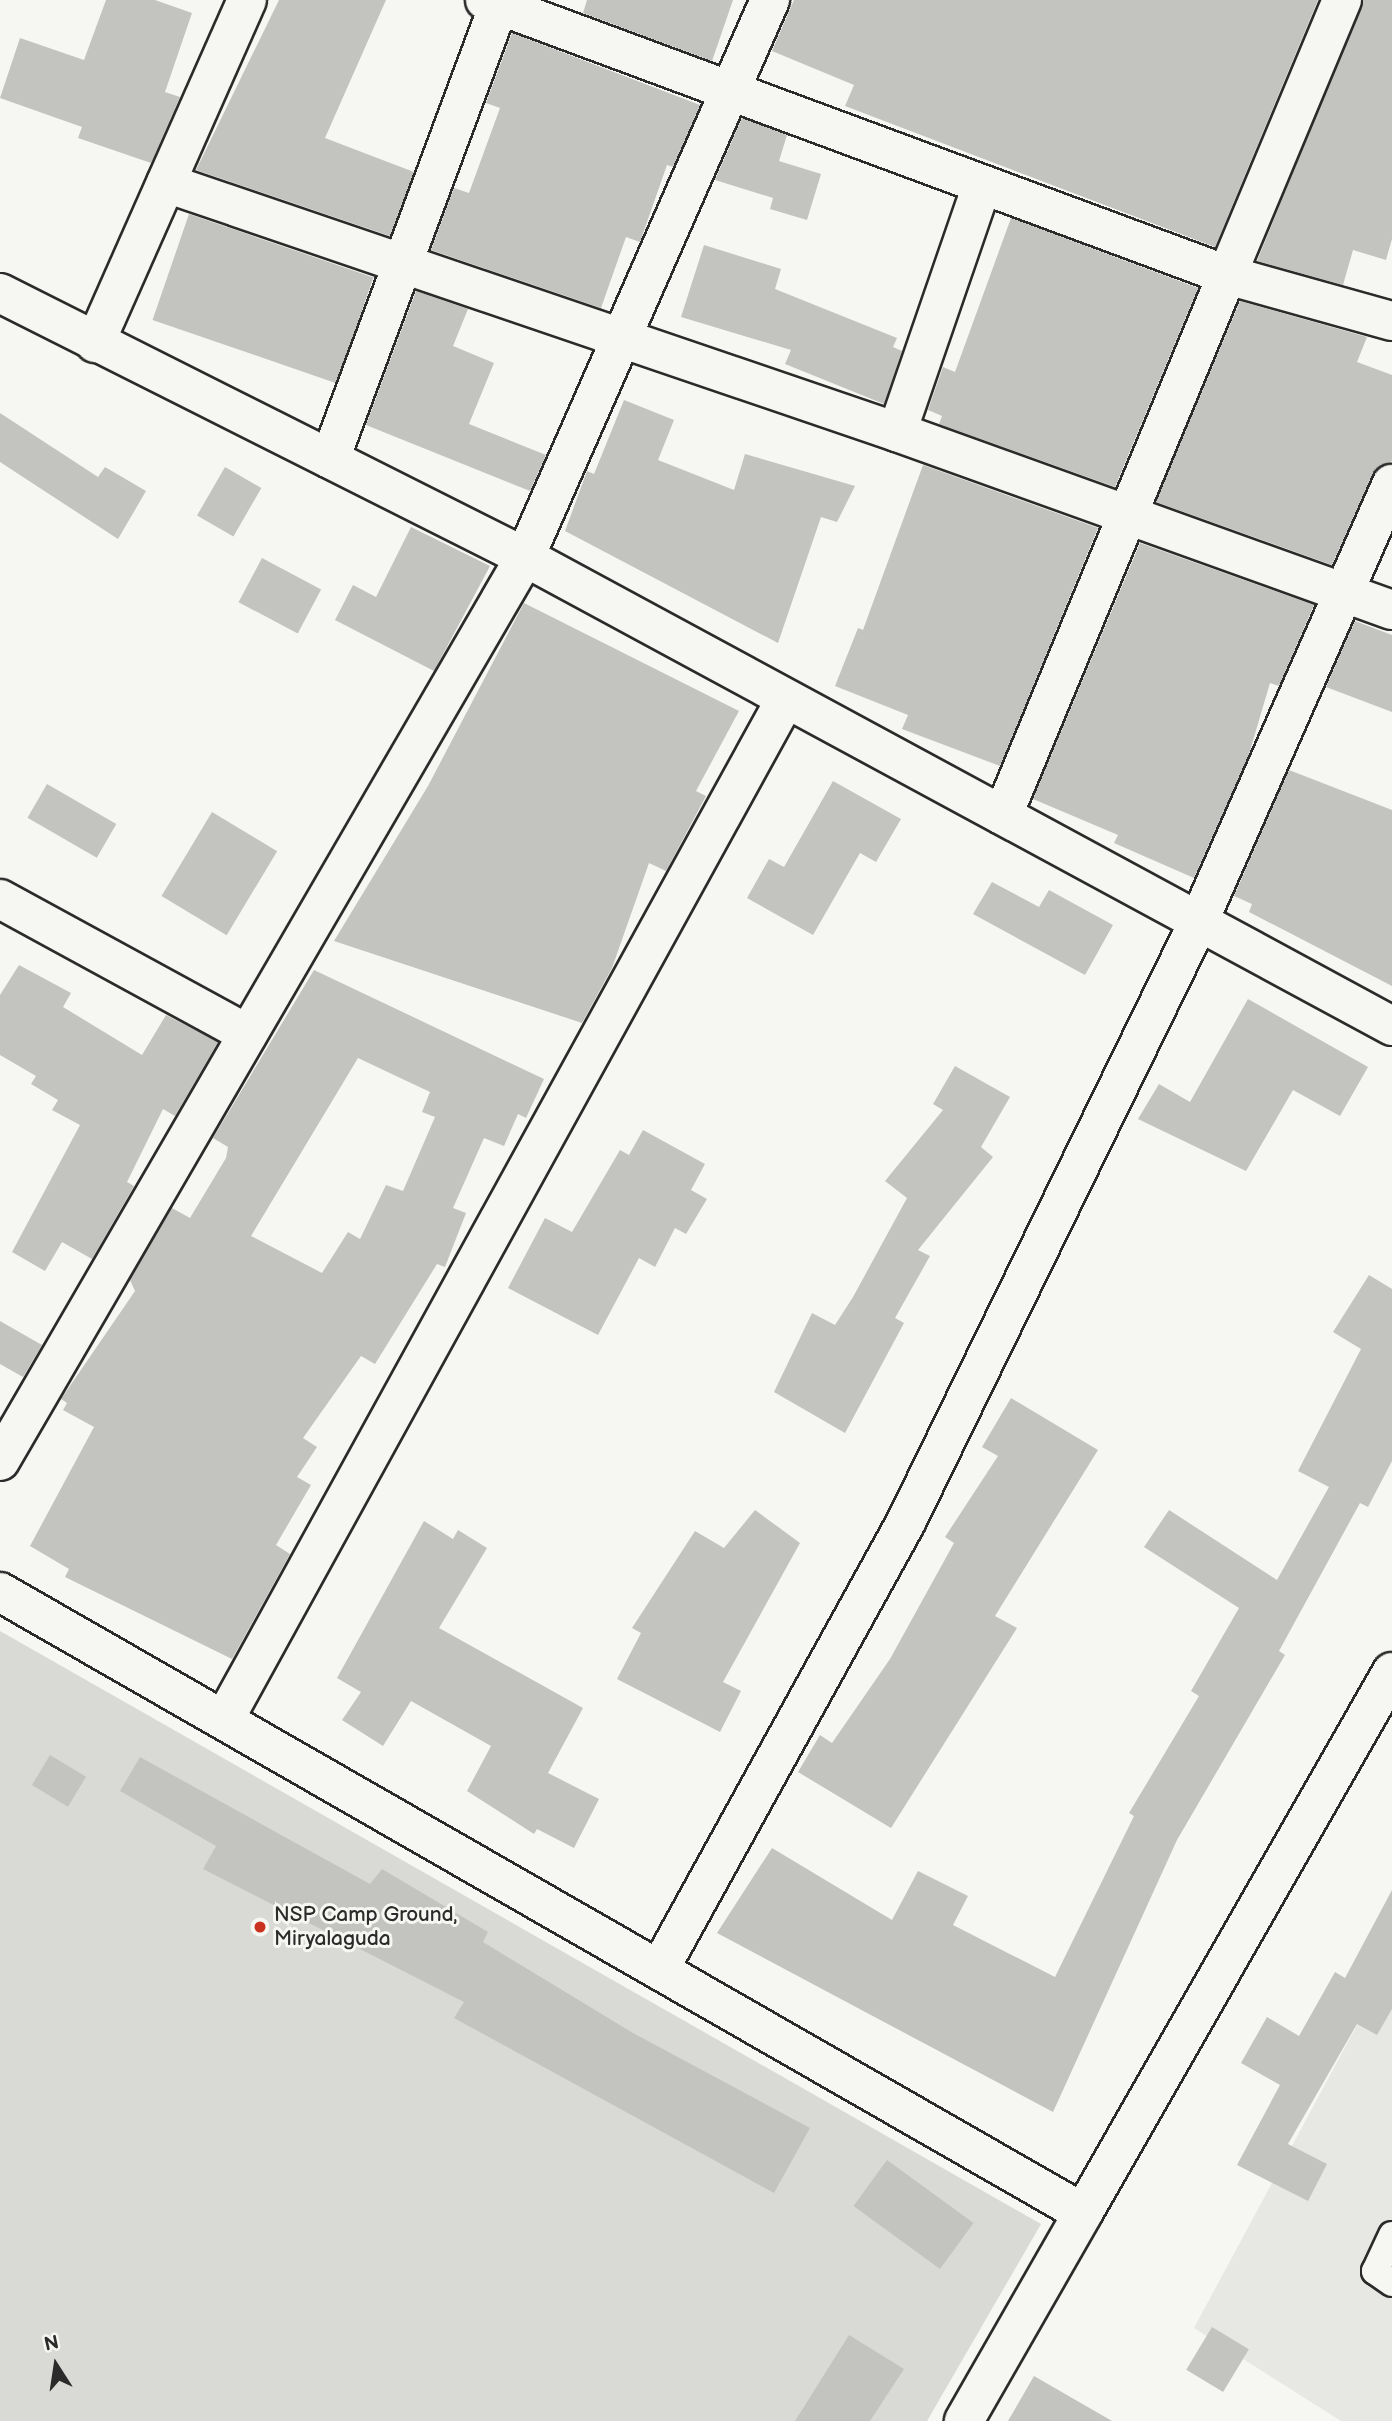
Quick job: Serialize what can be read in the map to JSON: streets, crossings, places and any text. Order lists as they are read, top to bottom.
{
  "places": ["NSP Camp Ground, Miryalaguda"],
  "north": "top"
}
